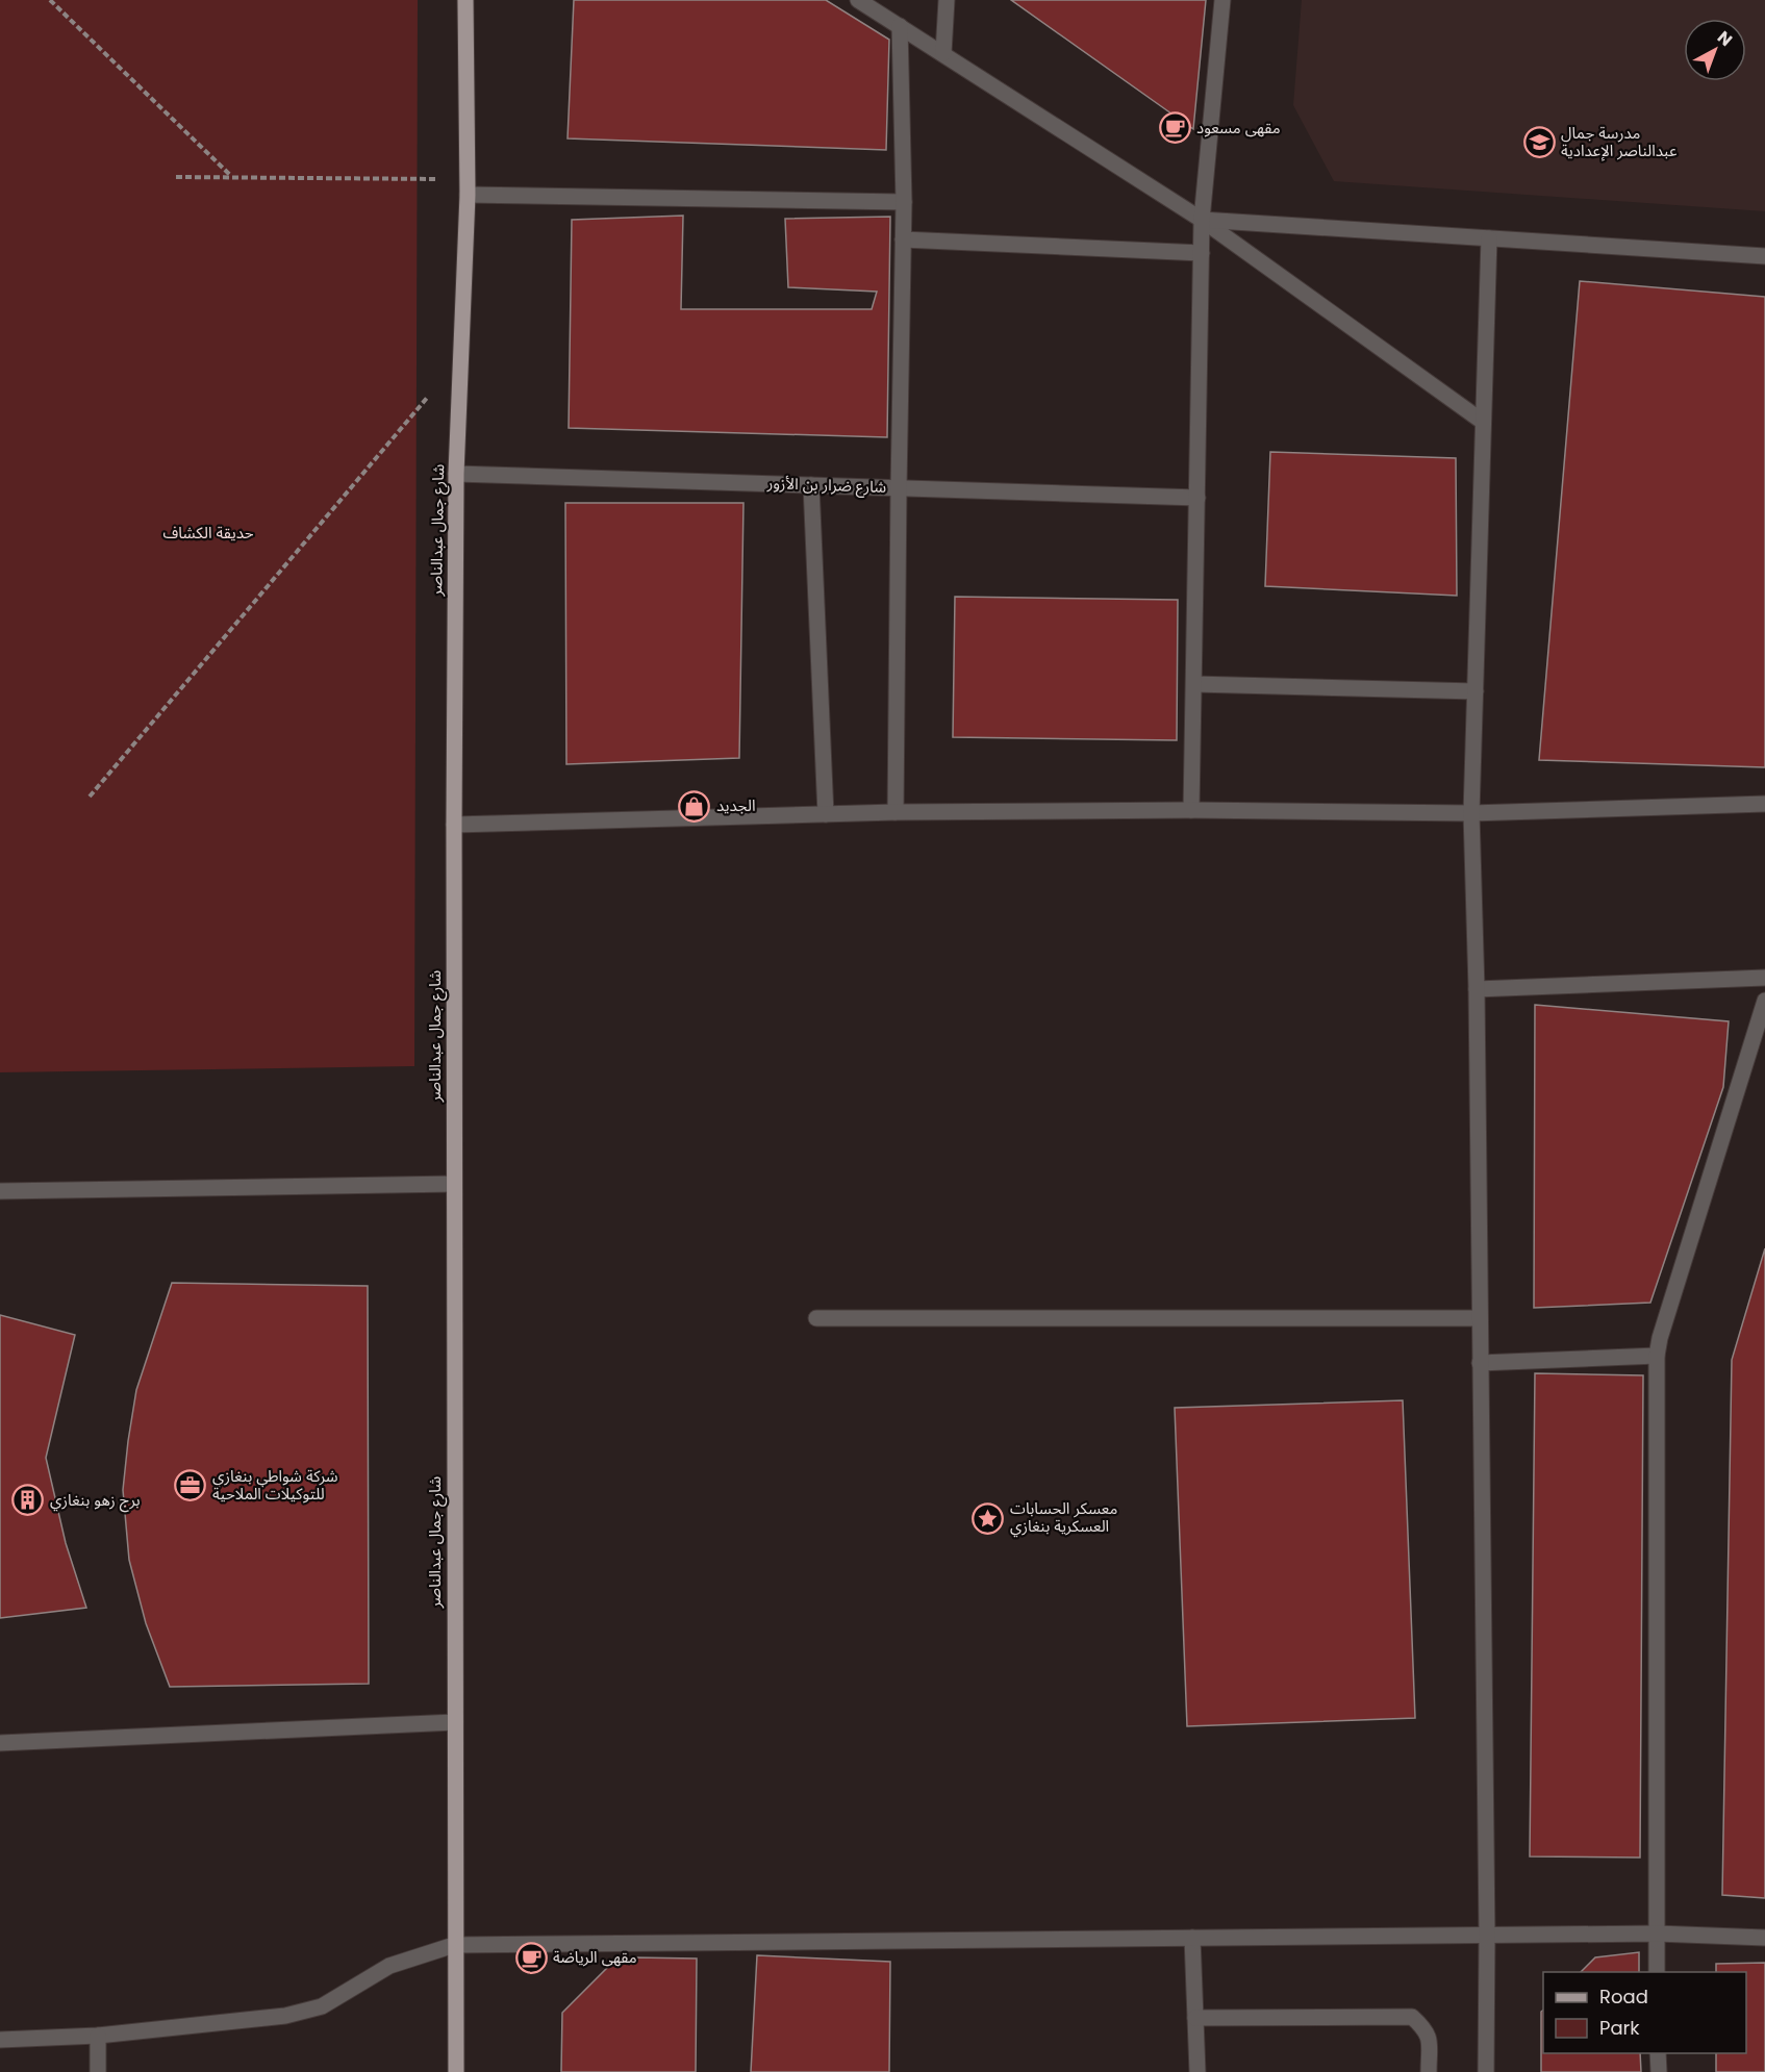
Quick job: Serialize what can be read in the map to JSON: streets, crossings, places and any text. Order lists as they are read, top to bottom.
{
  "streets": {
    "main road": ["شارع جمال عبدالناصر"],
    "street": ["شارع ضرار بن الأزور"]
  },
  "crossings": [
    ["شارع ضرار بن الأزور", "شارع جمال عبدالناصر"]
  ],
  "parks": ["حديقة الكشاف"],
  "places": {
    "cafe": ["مقهى مسعود", "مقهى الرياضة"],
    "school or university": ["مدرسة جمال عبدالناصر الإعدادية"],
    "shop": ["الجديد"],
    "office": ["شركة شواطي بنغازي للتوكيلات الملاحية"],
    "building": ["برج زهو بنغازي"],
    "place": ["معسكر الحسابات العسكرية بنغازي"]
  },
  "legend": ["Road", "Park"],
  "north": "top right"
}
